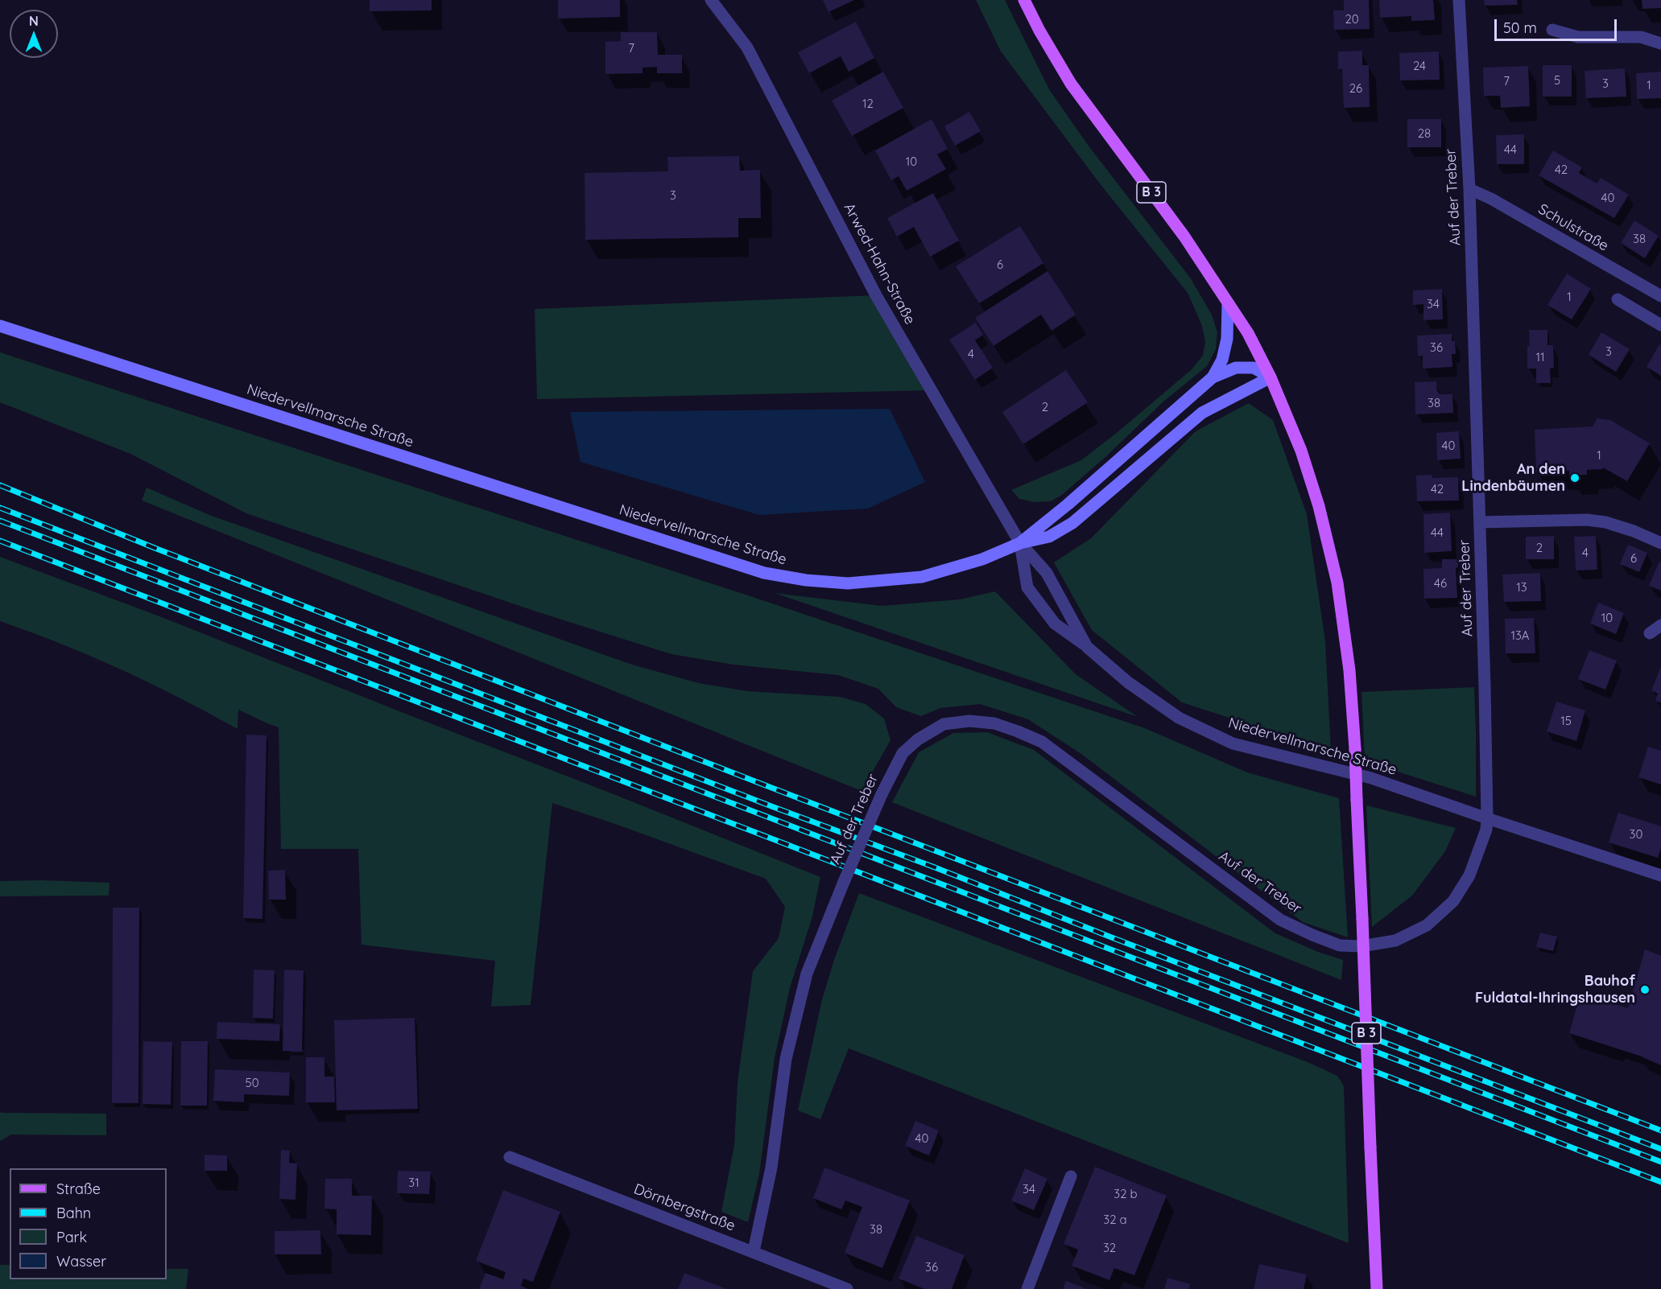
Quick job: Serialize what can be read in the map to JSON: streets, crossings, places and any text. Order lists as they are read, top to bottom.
{
  "streets": {
    "main road": ["B 3", "Niedervellmarsche Straße"],
    "street": [
      "Auf der Treber",
      "Schulstraße",
      "Arwed-Hahn-Straße",
      "Dörnbergstraße"
    ]
  },
  "crossings": [
    ["Auf der Treber", "Schulstraße"],
    ["Auf der Treber", "Niedervellmarsche Straße"],
    ["Auf der Treber", "Dörnbergstraße"],
    ["Arwed-Hahn-Straße", "Niedervellmarsche Straße"]
  ],
  "places": ["An den Lindenbäumen", "Bauhof Fuldatal-Ihringshausen"],
  "house_numbers": [
    "20",
    "7",
    "24",
    "5",
    "7",
    "3",
    "1",
    "26",
    "12",
    "28",
    "44",
    "10",
    "42",
    "3",
    "40",
    "38",
    "6",
    "1",
    "34",
    "36",
    "3",
    "4",
    "11",
    "38",
    "2",
    "40",
    "1",
    "42",
    "44",
    "2",
    "4",
    "6",
    "46",
    "13",
    "10",
    "13A",
    "15",
    "30",
    "50",
    "40",
    "31",
    "34",
    "32 b",
    "32 a",
    "38",
    "32",
    "36"
  ],
  "legend": [
    "Straße",
    "Bahn",
    "Park",
    "Wasser"
  ],
  "scale_bar": "50 m",
  "north": "top"
}
